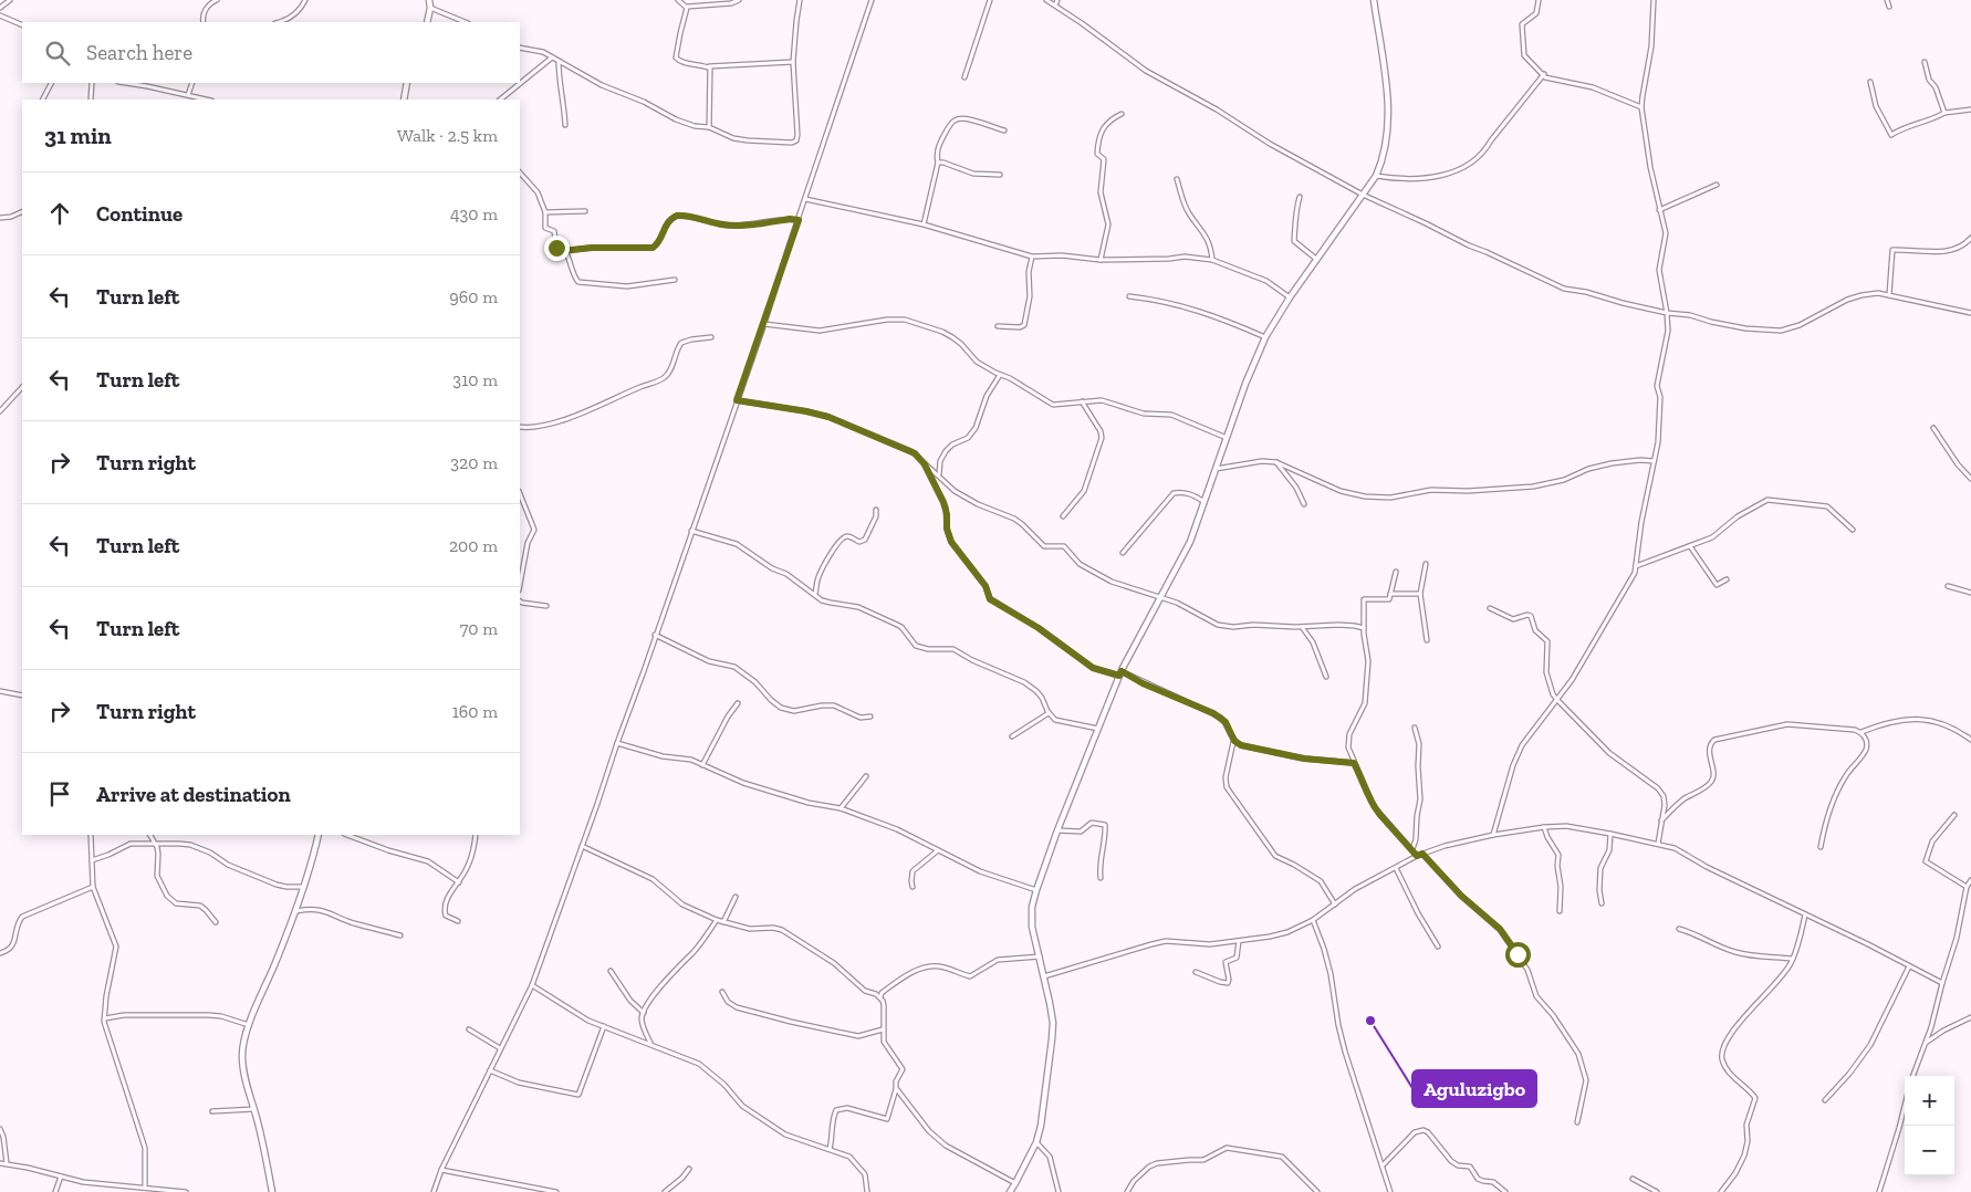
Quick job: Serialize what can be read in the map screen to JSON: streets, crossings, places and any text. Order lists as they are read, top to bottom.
{
  "places": ["Aguluzigbo"],
  "page": {
    "search": "Search here",
    "heading": ["31 min", "Walk · 2.5 km"],
    "list": [
      ["Continue", "430 m"],
      ["Turn left", "960 m"],
      ["Turn left", "310 m"],
      ["Turn right", "320 m"],
      ["Turn left", "200 m"],
      ["Turn left", "70 m"],
      ["Turn right", "160 m"],
      "Arrive at destination"
    ],
    "map_buttons": ["+", "−"]
  }
}
